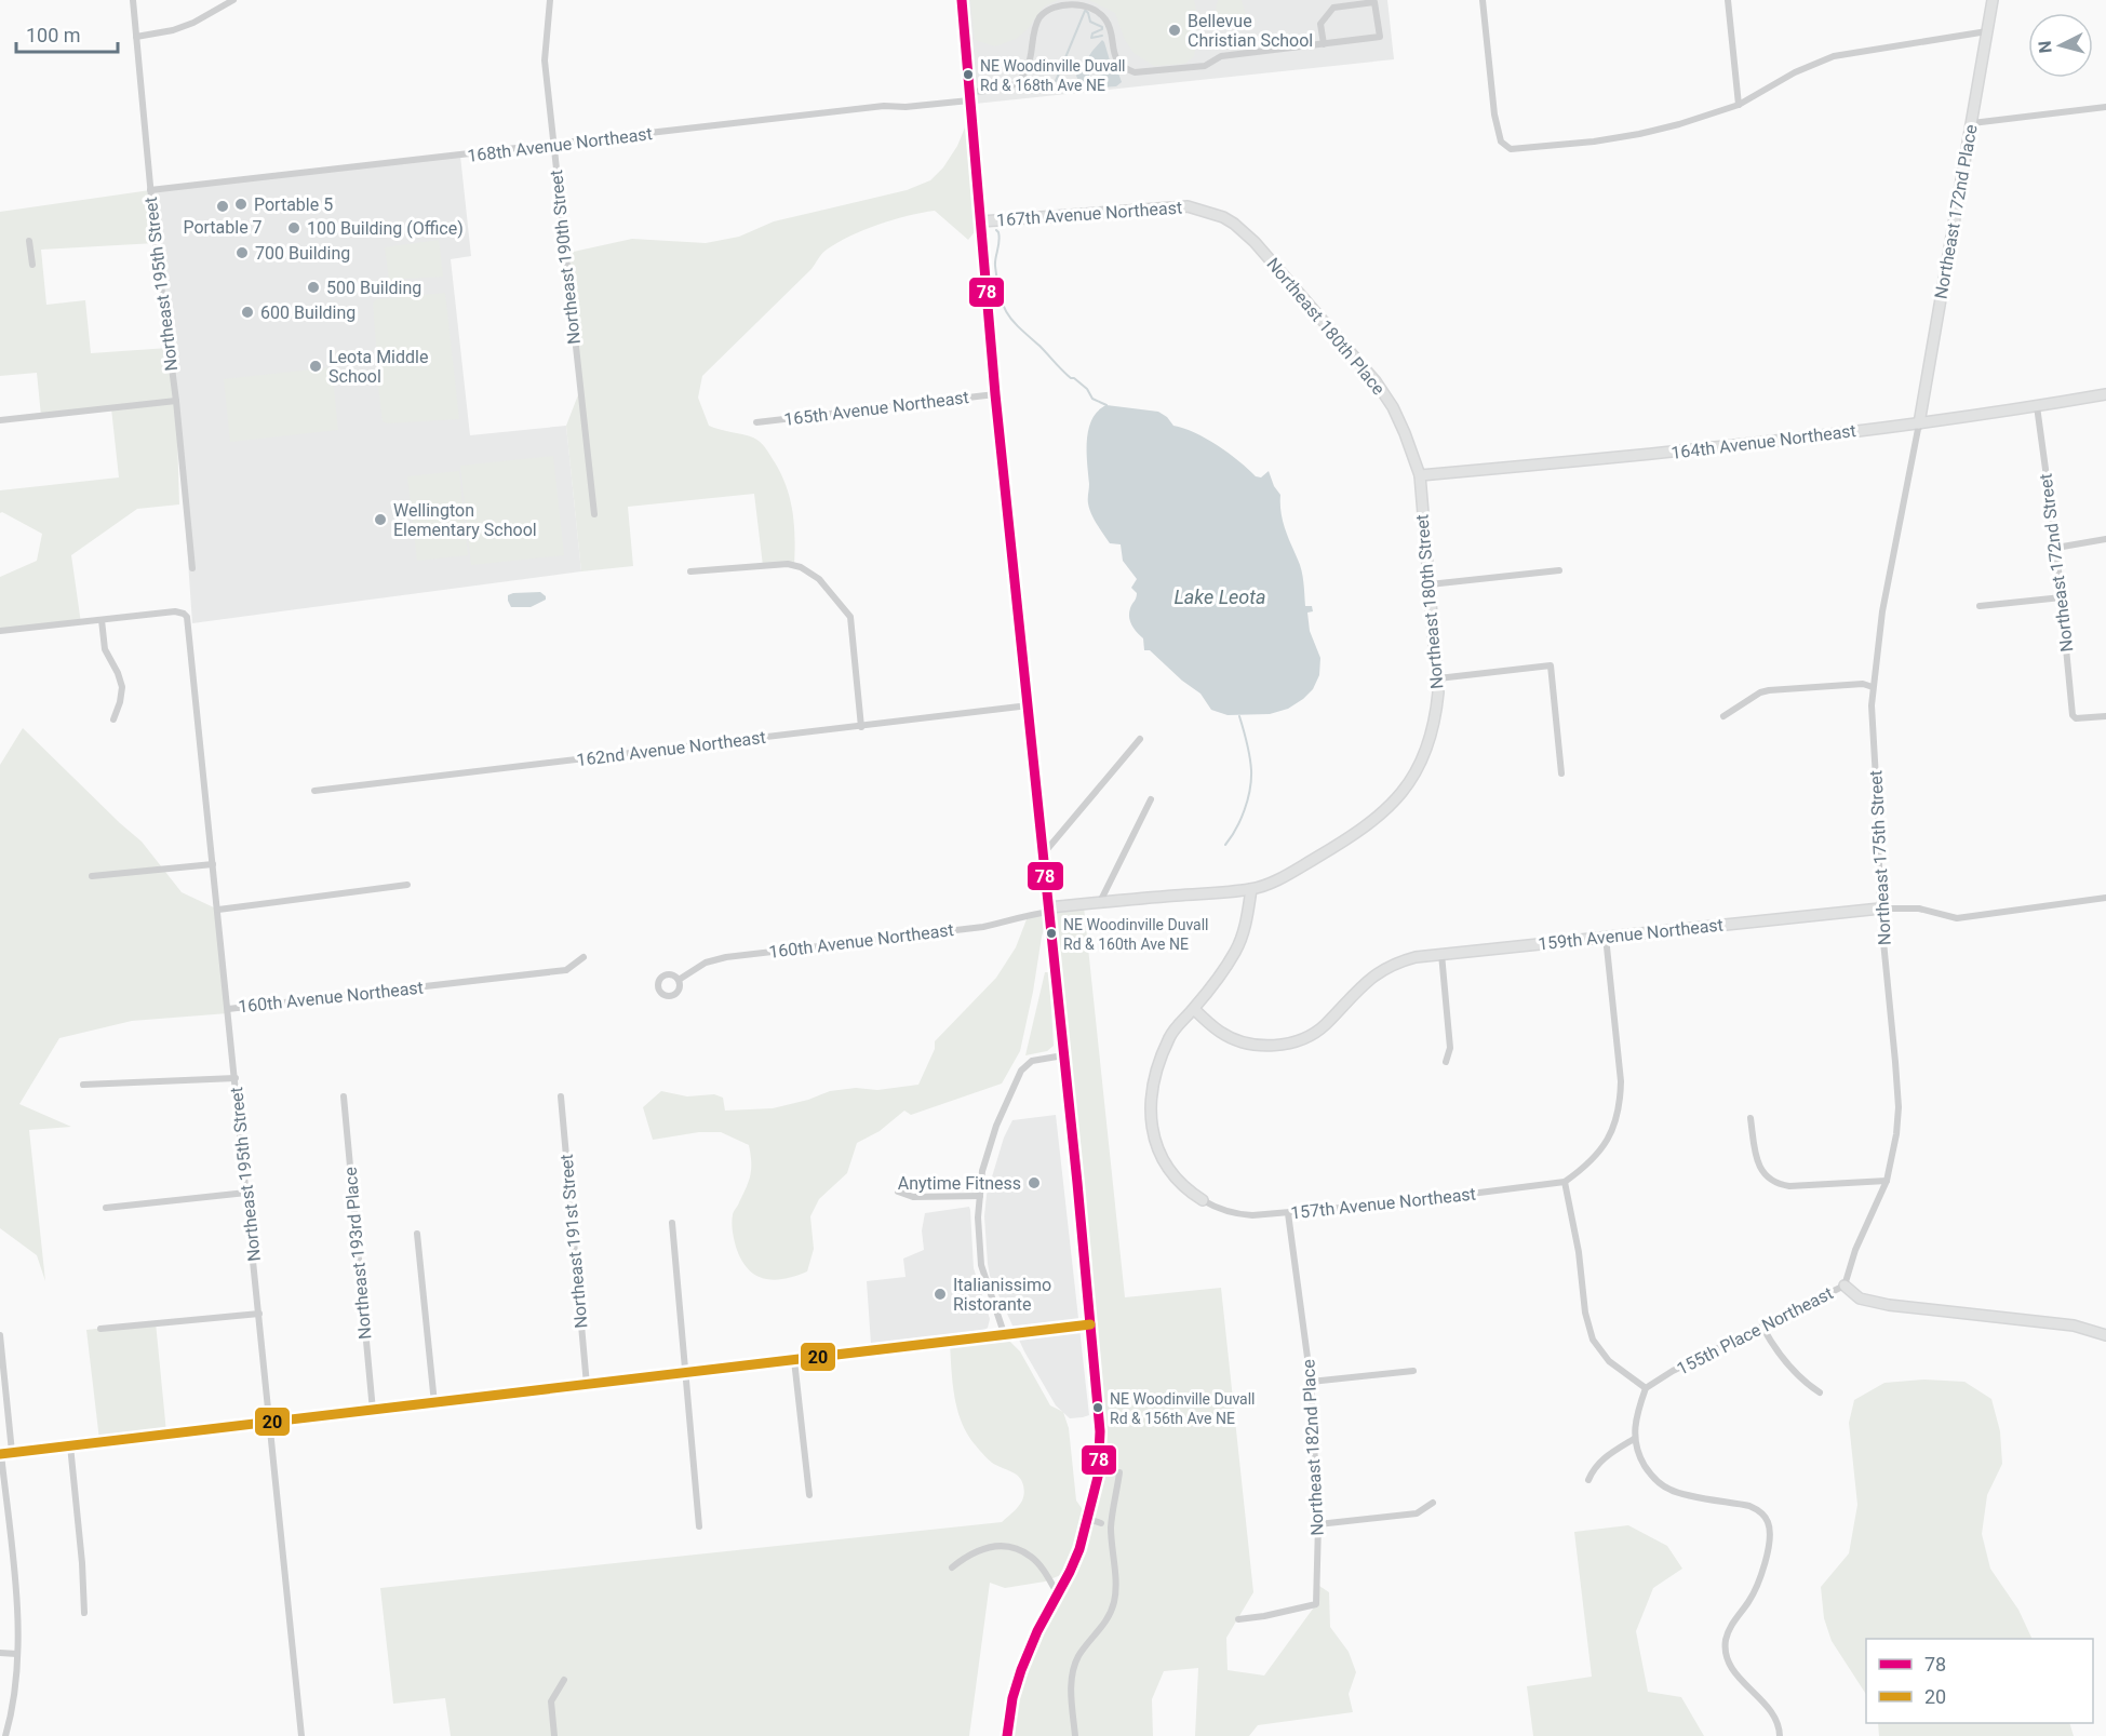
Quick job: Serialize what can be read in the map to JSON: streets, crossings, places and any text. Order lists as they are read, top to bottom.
{
  "streets": {
    "street": [
      "168th Avenue Northeast",
      "Northeast 172nd Place",
      "167th Avenue Northeast",
      "Northeast 190th Street",
      "Northeast 195th Street",
      "Northeast 180th Place",
      "165th Avenue Northeast",
      "164th Avenue Northeast",
      "Northeast 172nd Street",
      "Northeast 180th Street",
      "162nd Avenue Northeast",
      "Northeast 175th Street",
      "159th Avenue Northeast",
      "160th Avenue Northeast",
      "157th Avenue Northeast",
      "Northeast 191st Street",
      "Northeast 193rd Place",
      "155th Place Northeast",
      "Northeast 182nd Place"
    ]
  },
  "crossings": [
    ["168th Avenue Northeast", "Northeast 190th Street"],
    ["168th Avenue Northeast", "Northeast 195th Street"],
    ["Northeast 172nd Place", "164th Avenue Northeast"],
    ["Northeast 172nd Place", "Northeast 175th Street"],
    ["167th Avenue Northeast", "Northeast 180th Place"],
    ["Northeast 195th Street", "160th Avenue Northeast"],
    ["Northeast 180th Place", "164th Avenue Northeast"],
    ["Northeast 180th Place", "Northeast 180th Street"],
    ["164th Avenue Northeast", "Northeast 172nd Street"],
    ["164th Avenue Northeast", "Northeast 180th Street"],
    ["164th Avenue Northeast", "Northeast 175th Street"],
    ["Northeast 180th Street", "160th Avenue Northeast"],
    ["Northeast 175th Street", "159th Avenue Northeast"],
    ["Northeast 175th Street", "155th Place Northeast"],
    ["157th Avenue Northeast", "Northeast 182nd Place"]
  ],
  "water": ["Lake Leota"],
  "places": [
    "Bellevue Christian School",
    "NE Woodinville Duvall Rd & 168th Ave NE",
    "Portable 5",
    "Portable 7",
    "100 Building (Office)",
    "700 Building",
    "500 Building",
    "600 Building",
    "Leota Middle School",
    "Wellington Elementary School",
    "NE Woodinville Duvall Rd & 160th Ave NE",
    "Anytime Fitness",
    "Italianissimo Ristorante",
    "NE Woodinville Duvall Rd & 156th Ave NE"
  ],
  "lines": ["transit line 78", "transit line 20"],
  "legend": ["78", "20"],
  "scale_bar": "100 m",
  "north": "left"
}
